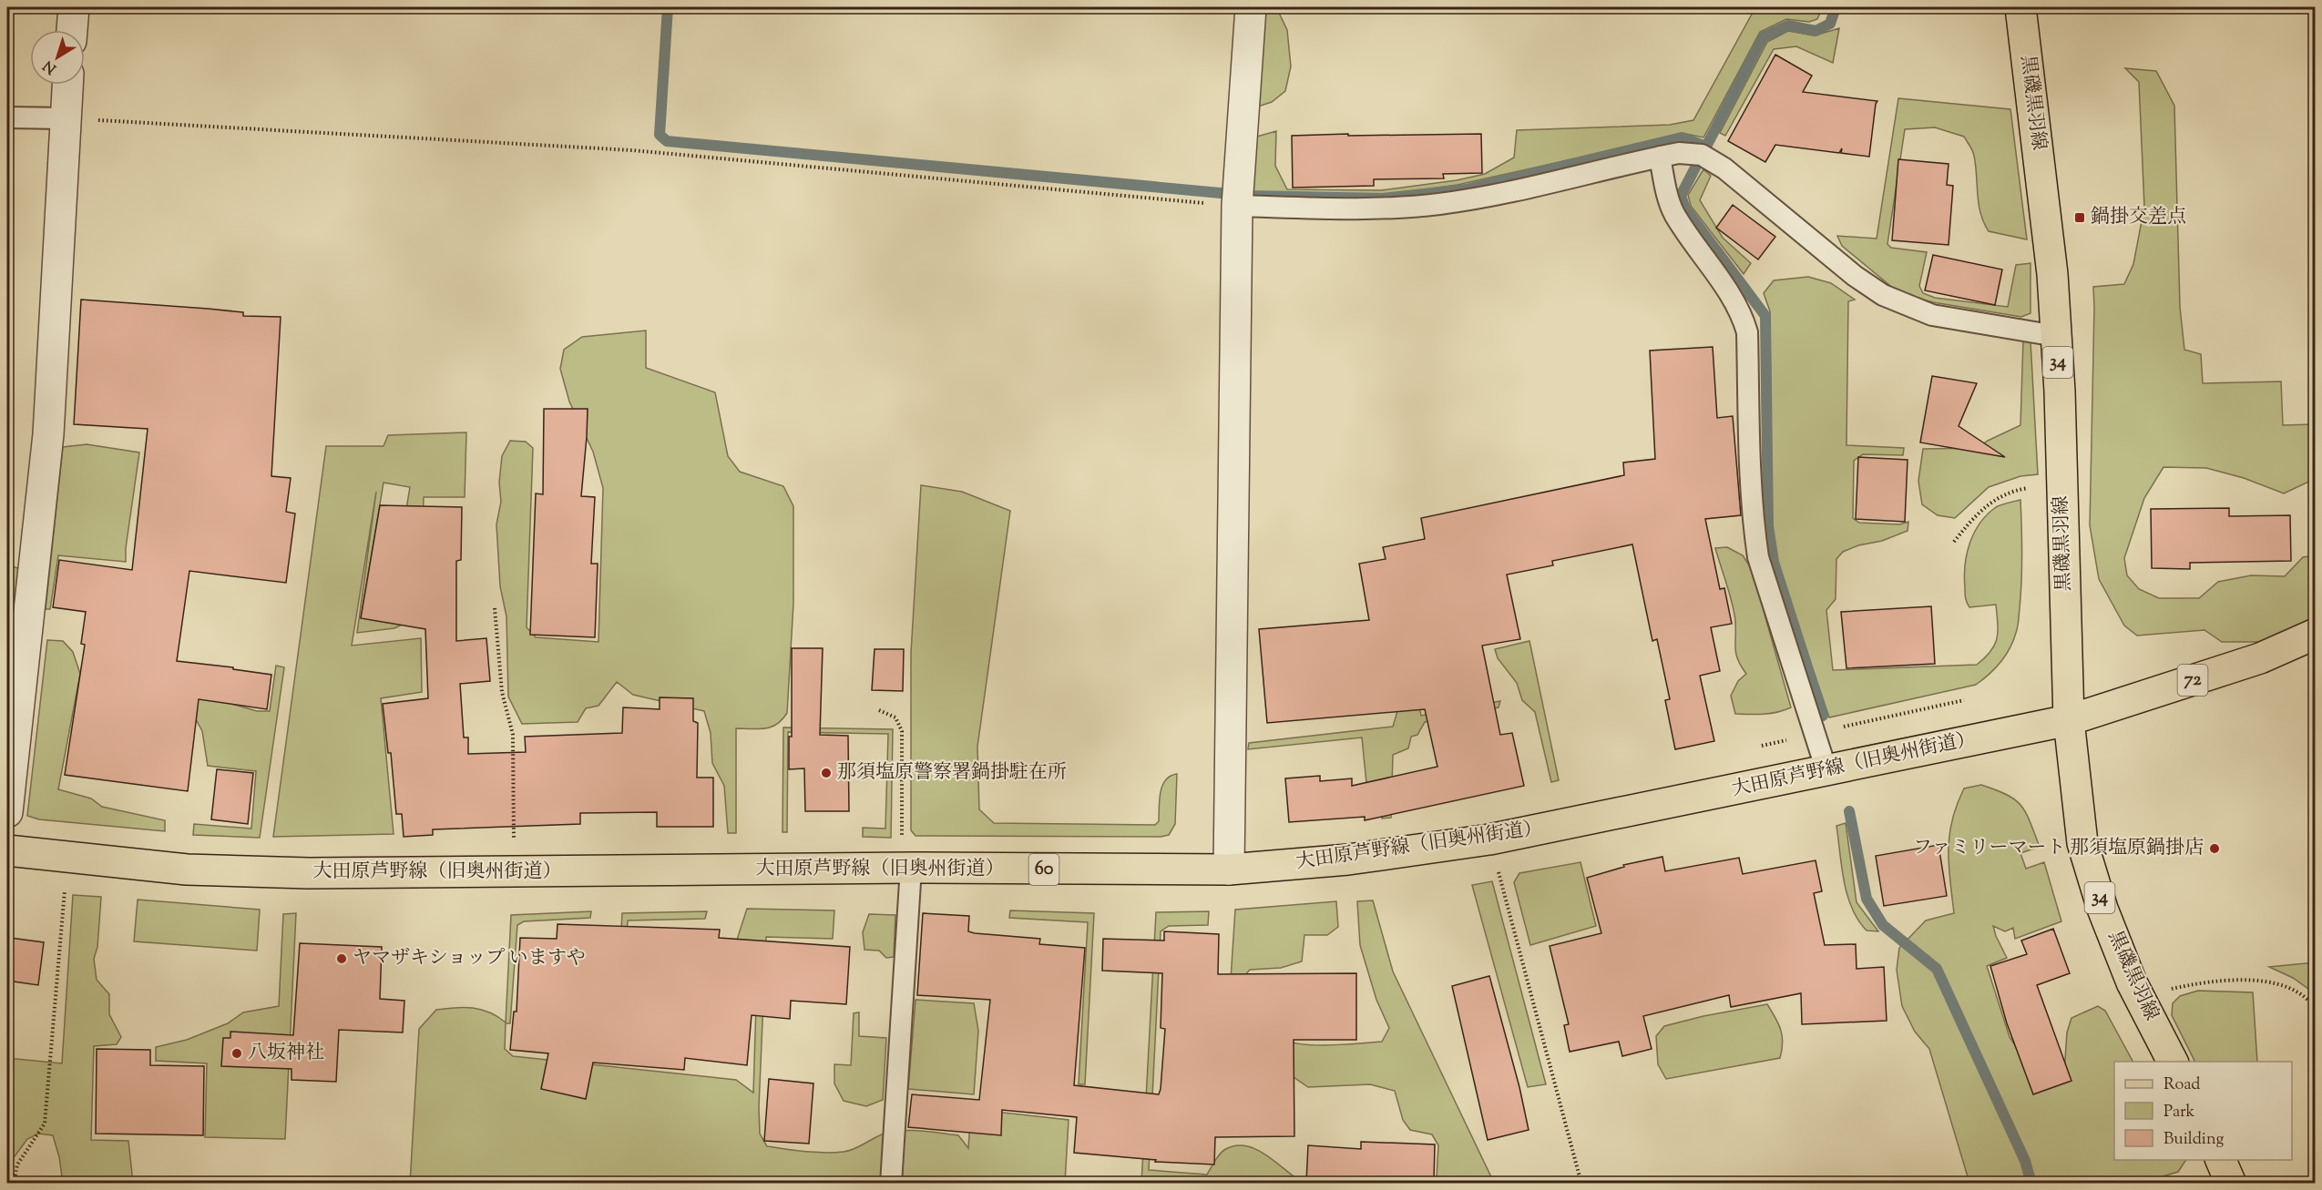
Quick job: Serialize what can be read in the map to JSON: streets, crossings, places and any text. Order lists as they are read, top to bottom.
{
  "streets": {
    "main road": [
      "黒磯黒羽線",
      "34",
      "72",
      "大田原芦野線（旧奥州街道）",
      "60"
    ]
  },
  "crossings": [
    ["黒磯黒羽線", "大田原芦野線（旧奥州街道）"]
  ],
  "places": {
    "transit": ["鍋掛交差点"],
    "other": [
      "那須塩原警察署鍋掛駐在所",
      "ファミリーマート 那須塩原鍋掛店",
      "ヤマザキショップ いますや",
      "八坂神社"
    ]
  },
  "legend": ["Road", "Park", "Building"],
  "north": "bottom left"
}
